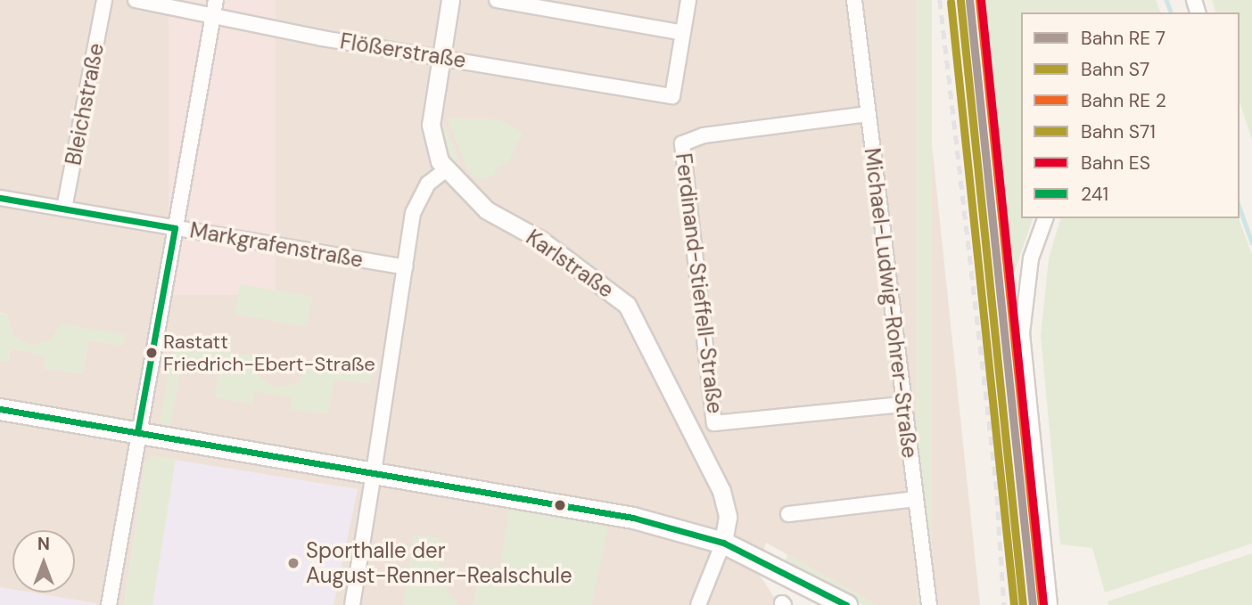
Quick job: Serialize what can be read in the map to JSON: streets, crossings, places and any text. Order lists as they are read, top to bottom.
{
  "streets": {
    "street": [
      "Flößerstraße",
      "Bleichstraße",
      "Markgrafenstraße",
      "Karlstraße",
      "Ferdinand-Stieffell-Straße",
      "Michael-Ludwig-Rohrer-Straße"
    ]
  },
  "crossings": [
    ["Flößerstraße", "Karlstraße"],
    ["Bleichstraße", "Markgrafenstraße"],
    ["Ferdinand-Stieffell-Straße", "Michael-Ludwig-Rohrer-Straße"]
  ],
  "places": ["Rastatt Friedrich-Ebert-Straße", "Sporthalle der August-Renner-Realschule"],
  "lines": [
    "rail line ES",
    "rail line S7",
    "rail line S71",
    "transit line 241"
  ],
  "legend": [
    "Bahn RE 7",
    "Bahn S7",
    "Bahn RE 2",
    "Bahn S71",
    "Bahn ES",
    "241"
  ],
  "north": "top"
}
